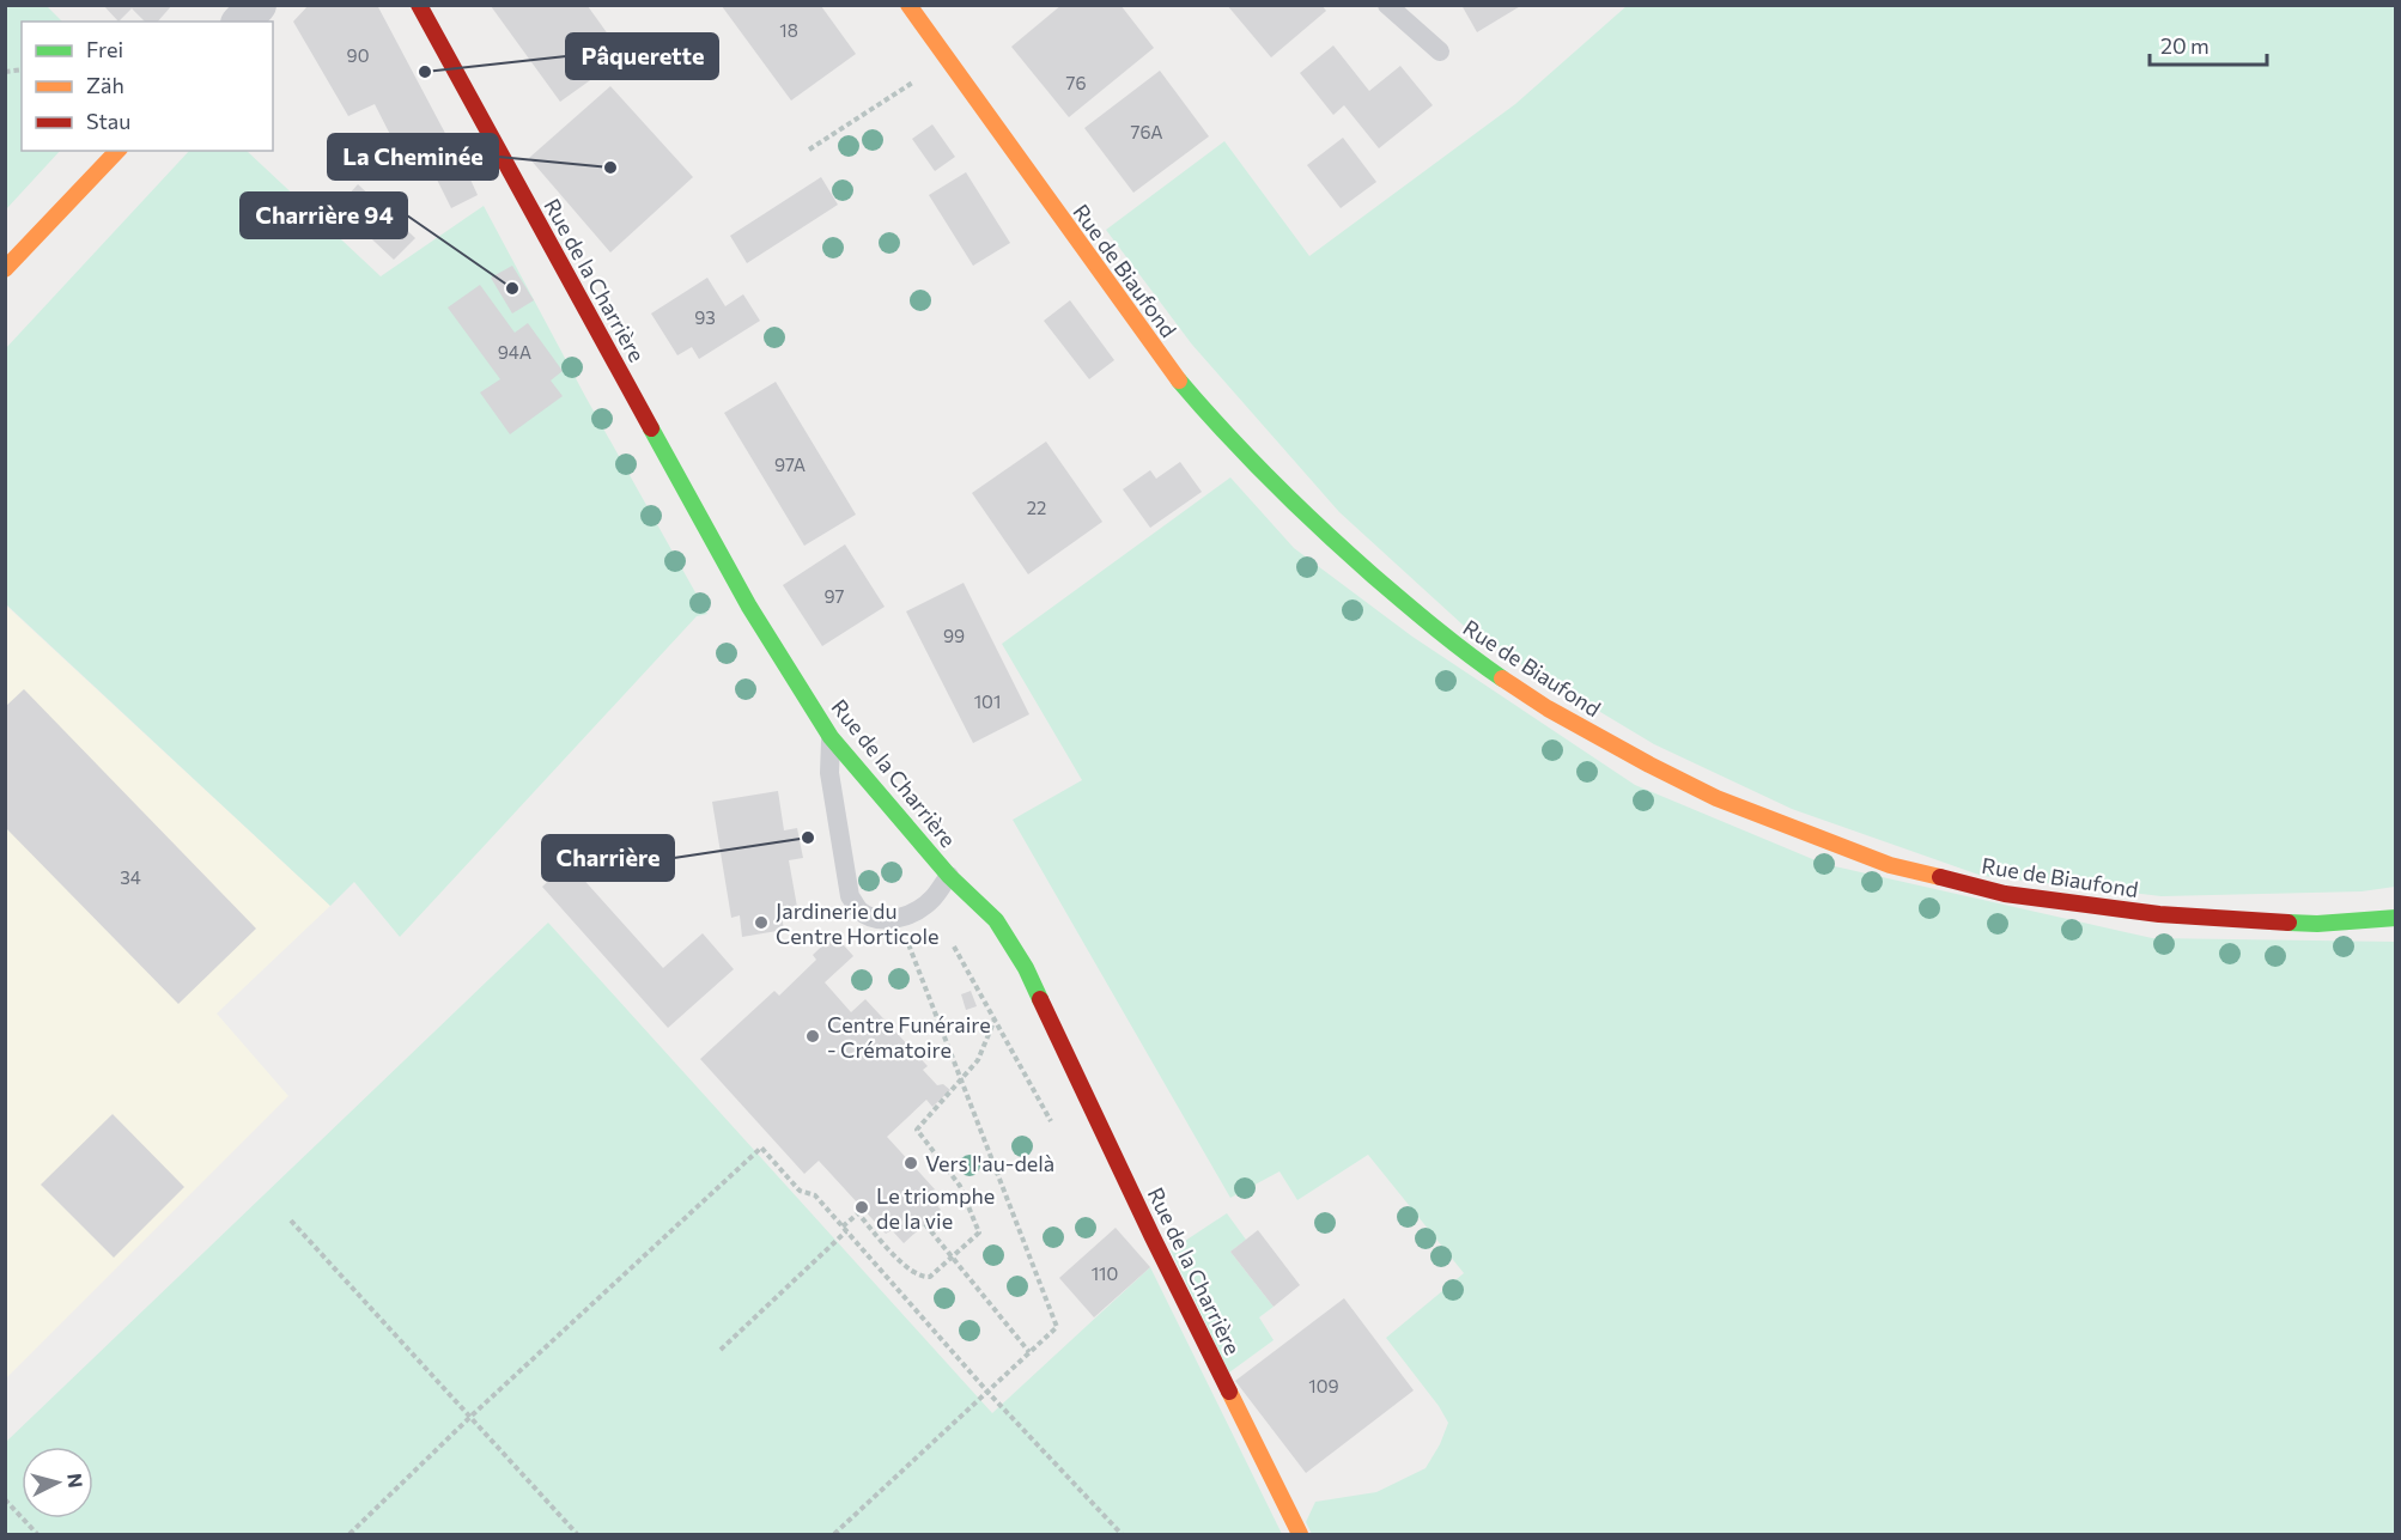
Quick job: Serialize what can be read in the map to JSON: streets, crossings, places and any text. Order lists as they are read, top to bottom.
{
  "streets": {
    "street": ["Rue de Biaufond", "Rue de la Charrière"]
  },
  "places": [
    "Pâquerette",
    "La Cheminée",
    "Charrière 94",
    "Charrière",
    "Jardinerie du Centre Horticole",
    "Centre Funéraire - Crématoire",
    "Vers l'au-delà",
    "Le triomphe de la vie"
  ],
  "house_numbers": [
    "18",
    "90",
    "76",
    "76A",
    "93",
    "94A",
    "97A",
    "22",
    "97",
    "99",
    "101",
    "34",
    "110",
    "109"
  ],
  "legend": ["Frei", "Zäh", "Stau"],
  "scale_bar": "20 m",
  "north": "right"
}
